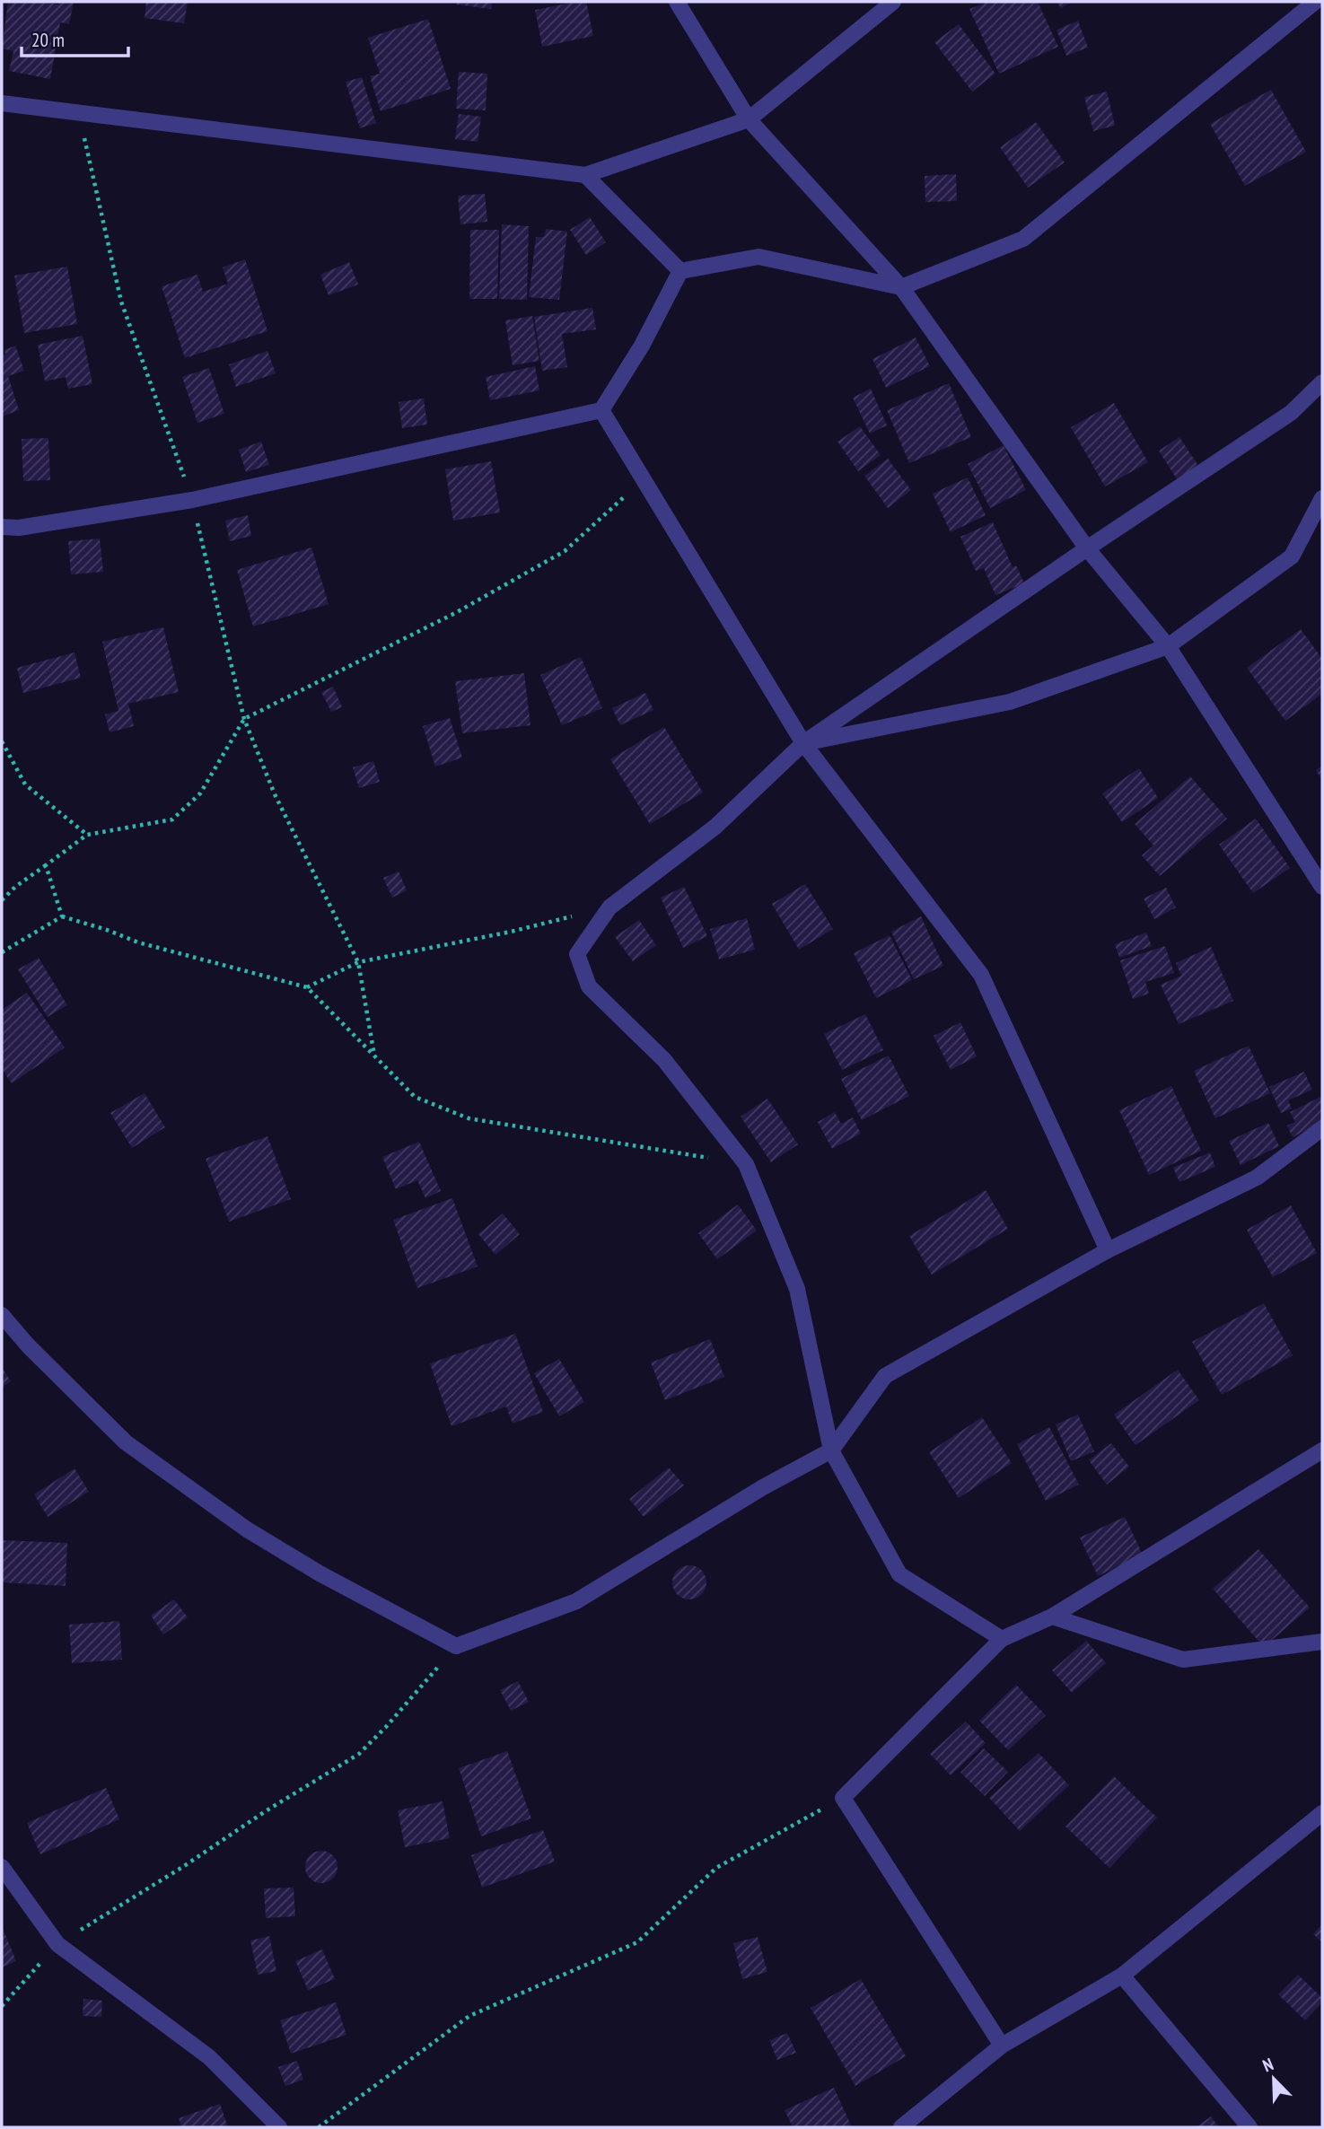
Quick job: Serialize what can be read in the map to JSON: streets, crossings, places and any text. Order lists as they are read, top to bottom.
{
  "scale_bar": "20 m",
  "north": "top left"
}
